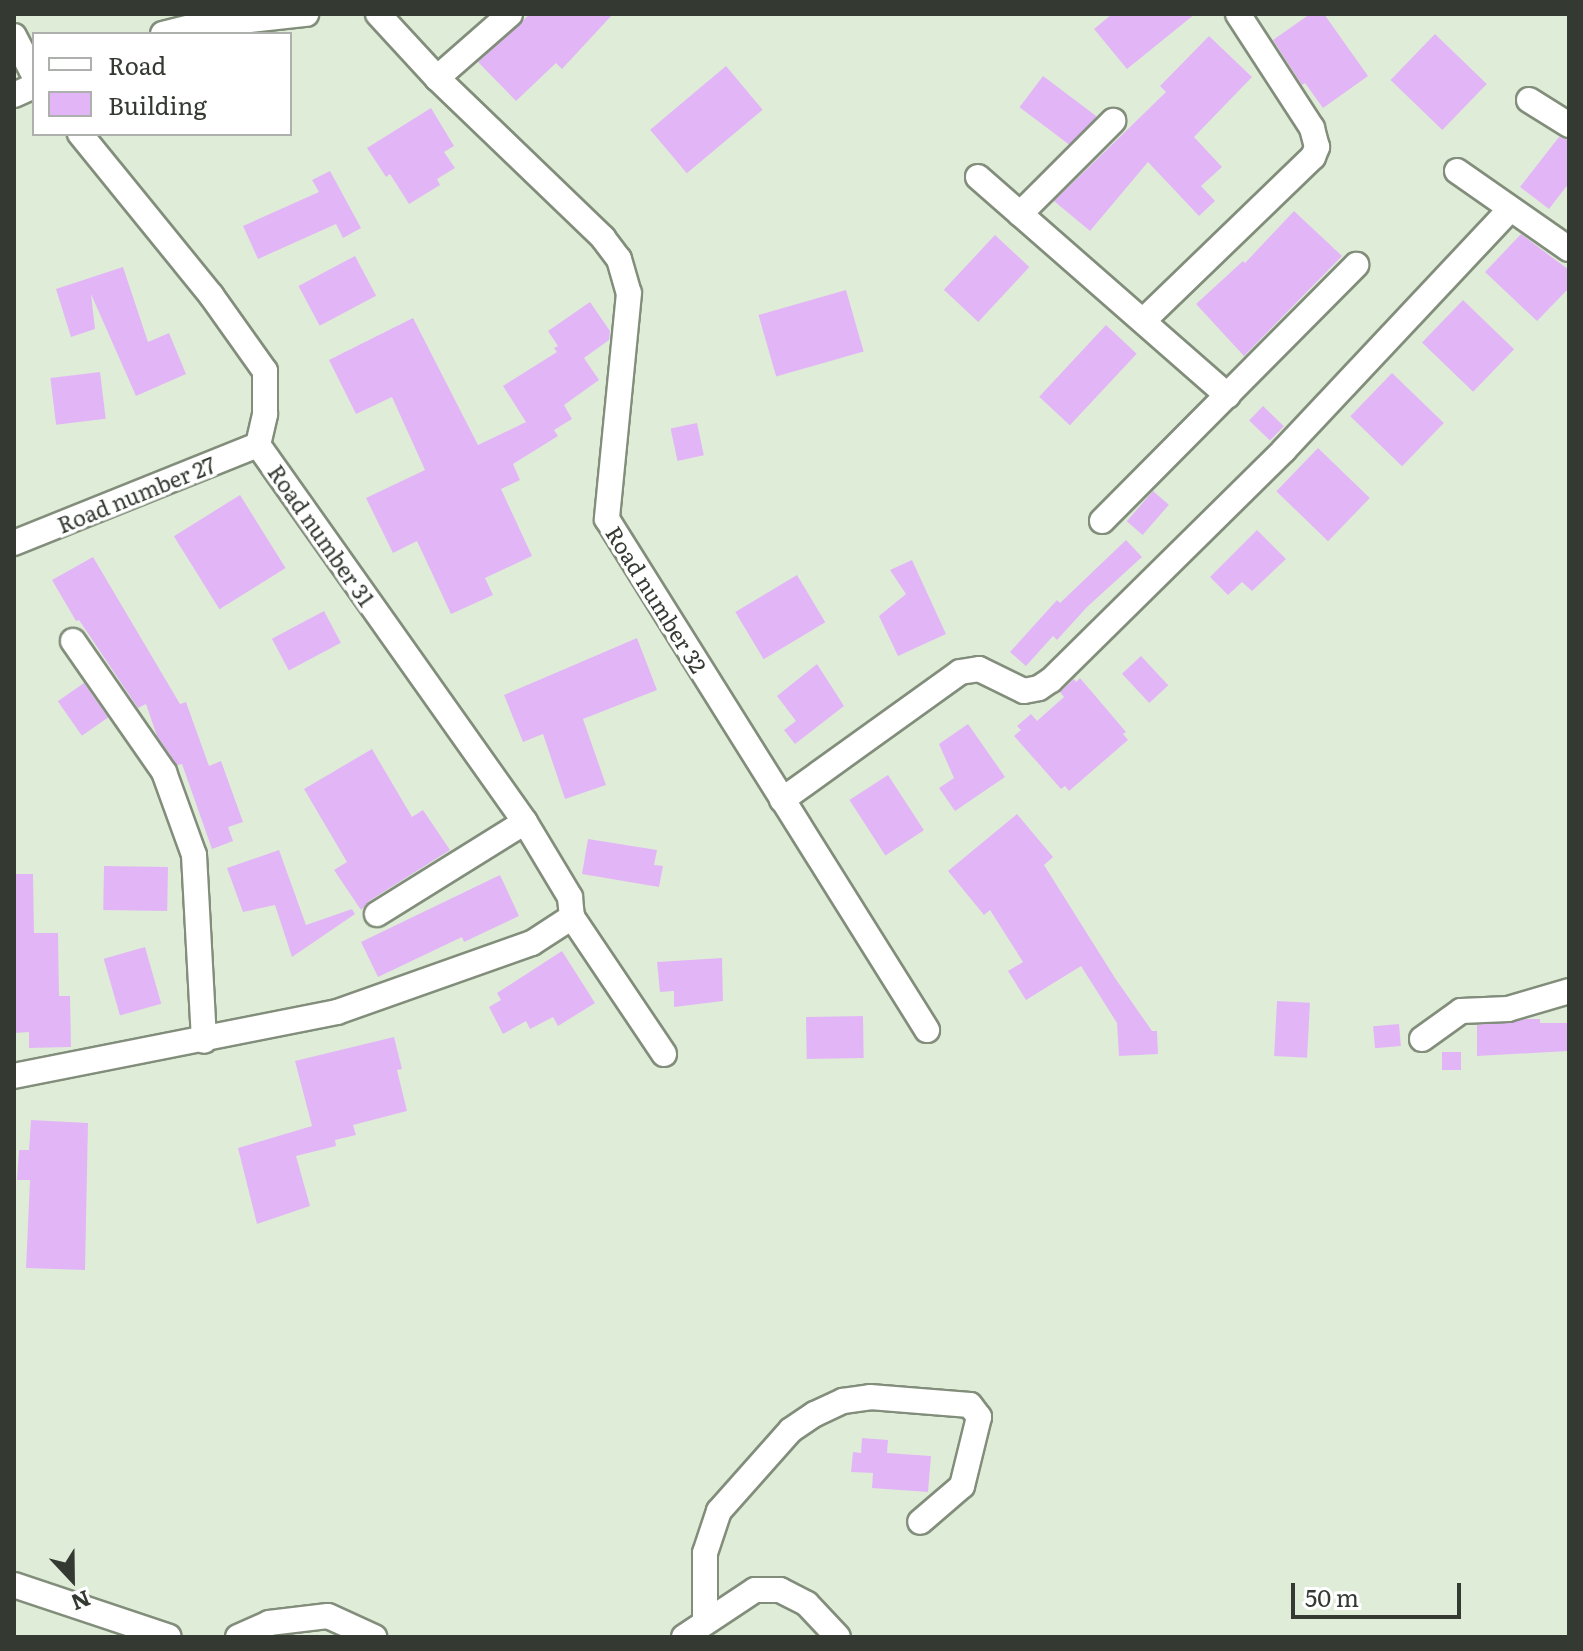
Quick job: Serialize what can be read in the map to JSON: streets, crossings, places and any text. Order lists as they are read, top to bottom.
{
  "streets": {
    "street": ["Road number 27", "Road number 31", "Road number 32"]
  },
  "crossings": [
    ["Road number 27", "Road number 31"]
  ],
  "legend": ["Road", "Building"],
  "scale_bar": "50 m",
  "north": "bottom"
}
